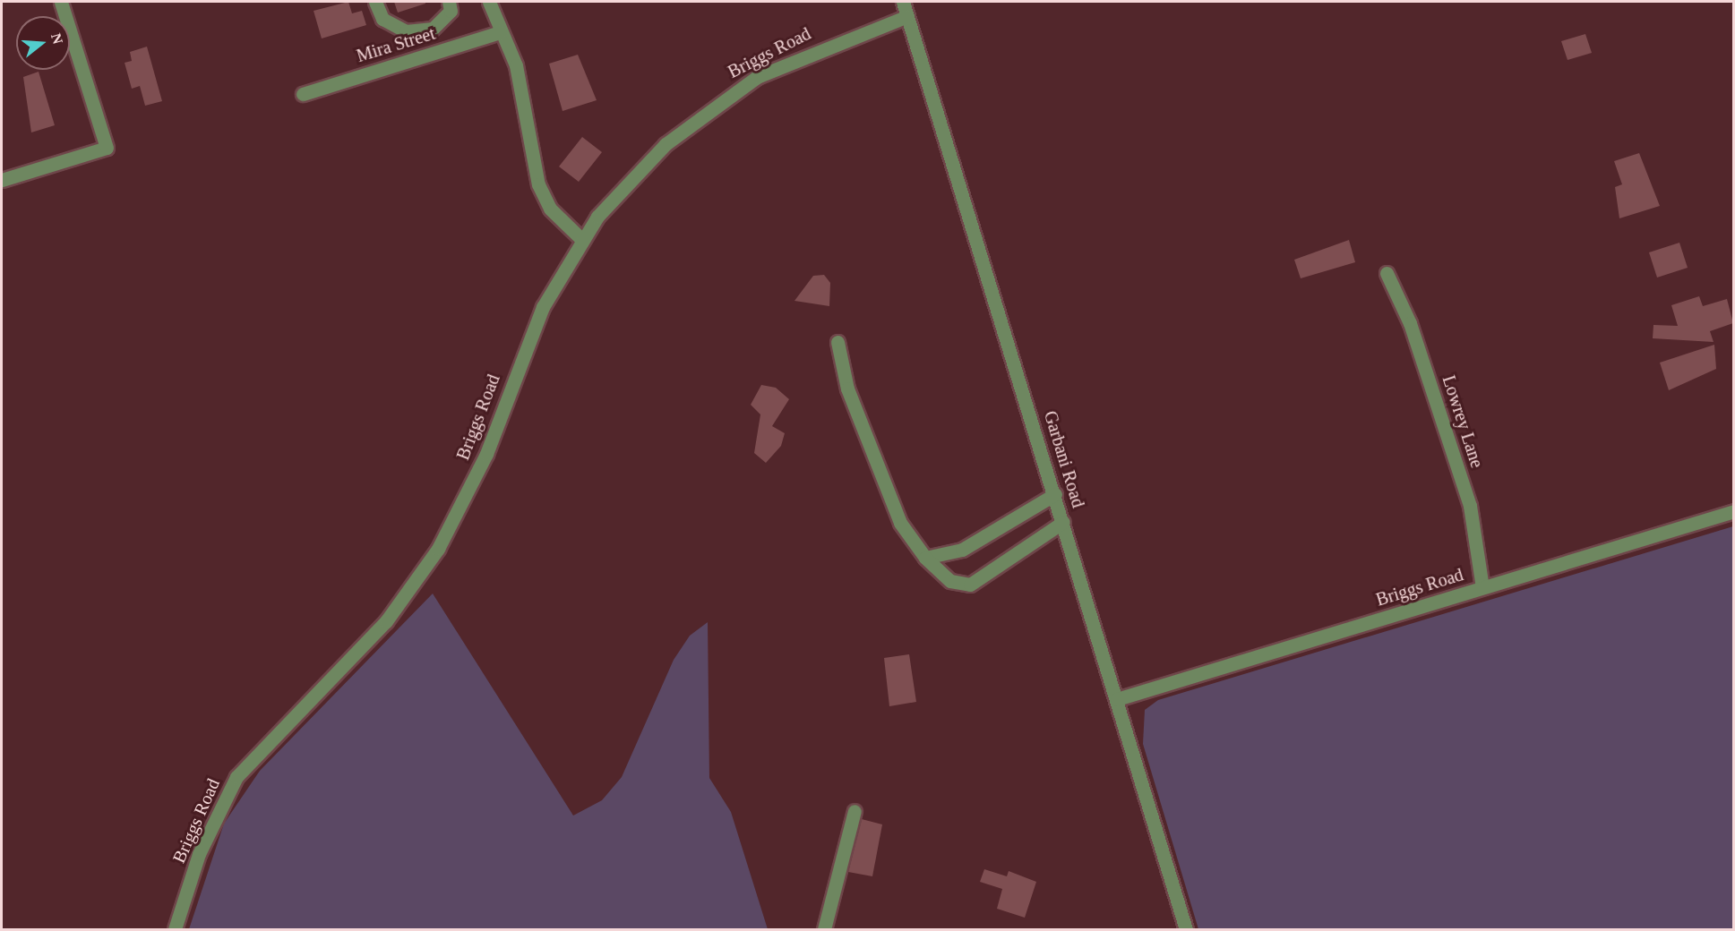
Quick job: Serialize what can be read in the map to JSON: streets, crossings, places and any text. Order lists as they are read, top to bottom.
{
  "streets": {
    "street": [
      "Mira Street",
      "Briggs Road",
      "Lowrey Lane",
      "Garbani Road"
    ]
  },
  "crossings": [
    ["Briggs Road", "Lowrey Lane"],
    ["Briggs Road", "Garbani Road"]
  ],
  "north": "right"
}
